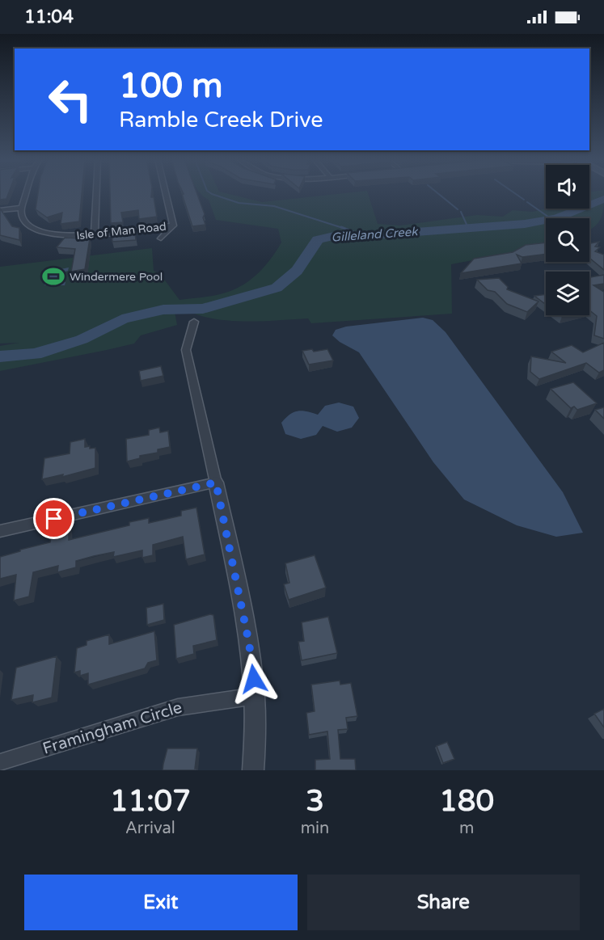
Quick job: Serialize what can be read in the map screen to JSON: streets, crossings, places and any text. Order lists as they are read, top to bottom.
{
  "streets": {
    "street": ["Isle of Man Road", "Framingham Circle"]
  },
  "water": ["Gilleland Creek"],
  "places": {
    "sports": ["Windermere Pool"]
  },
  "page": {
    "status": "11:04",
    "turn": ["100 m", "Ramble Creek Drive"],
    "eta": [
      "11:07",
      "Arrival",
      "3",
      "min",
      "180",
      "m"
    ],
    "buttons": ["Exit", "Share"]
  }
}
